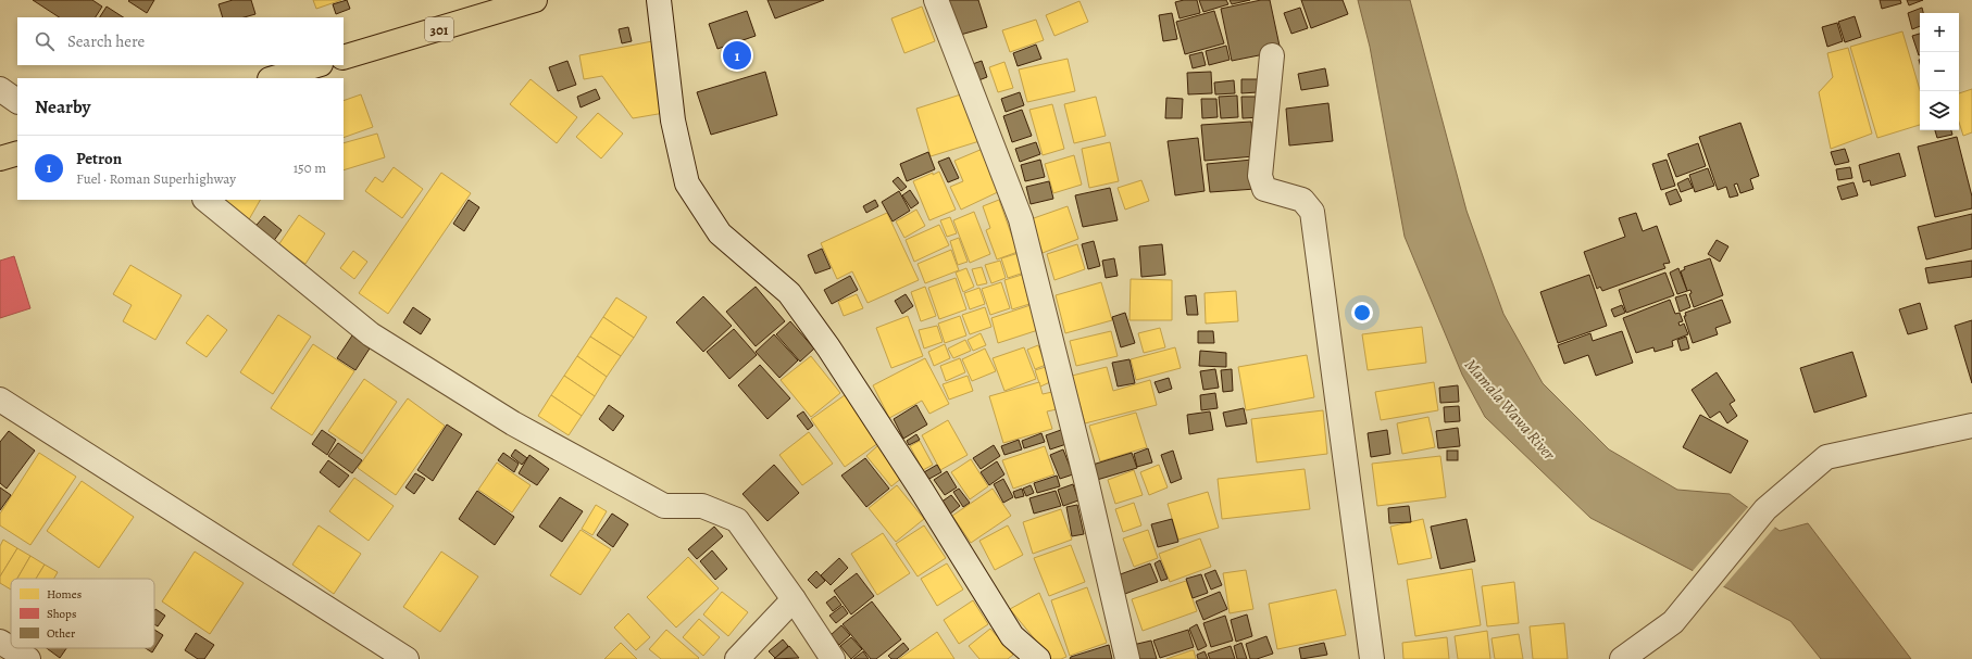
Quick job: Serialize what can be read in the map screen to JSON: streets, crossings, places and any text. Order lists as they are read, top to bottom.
{
  "streets": {
    "main road": ["301"]
  },
  "water": ["Mamala Wawa River"],
  "legend": ["Homes", "Shops", "Other"],
  "page": {
    "map_buttons": ["+", "−"],
    "search": "Search here",
    "pins": "1",
    "heading": "Nearby",
    "list": [
      {
        "mark": "1",
        "name": "Petron",
        "note": "Fuel · Roman Superhighway",
        "value": "150 m"
      }
    ]
  }
}
